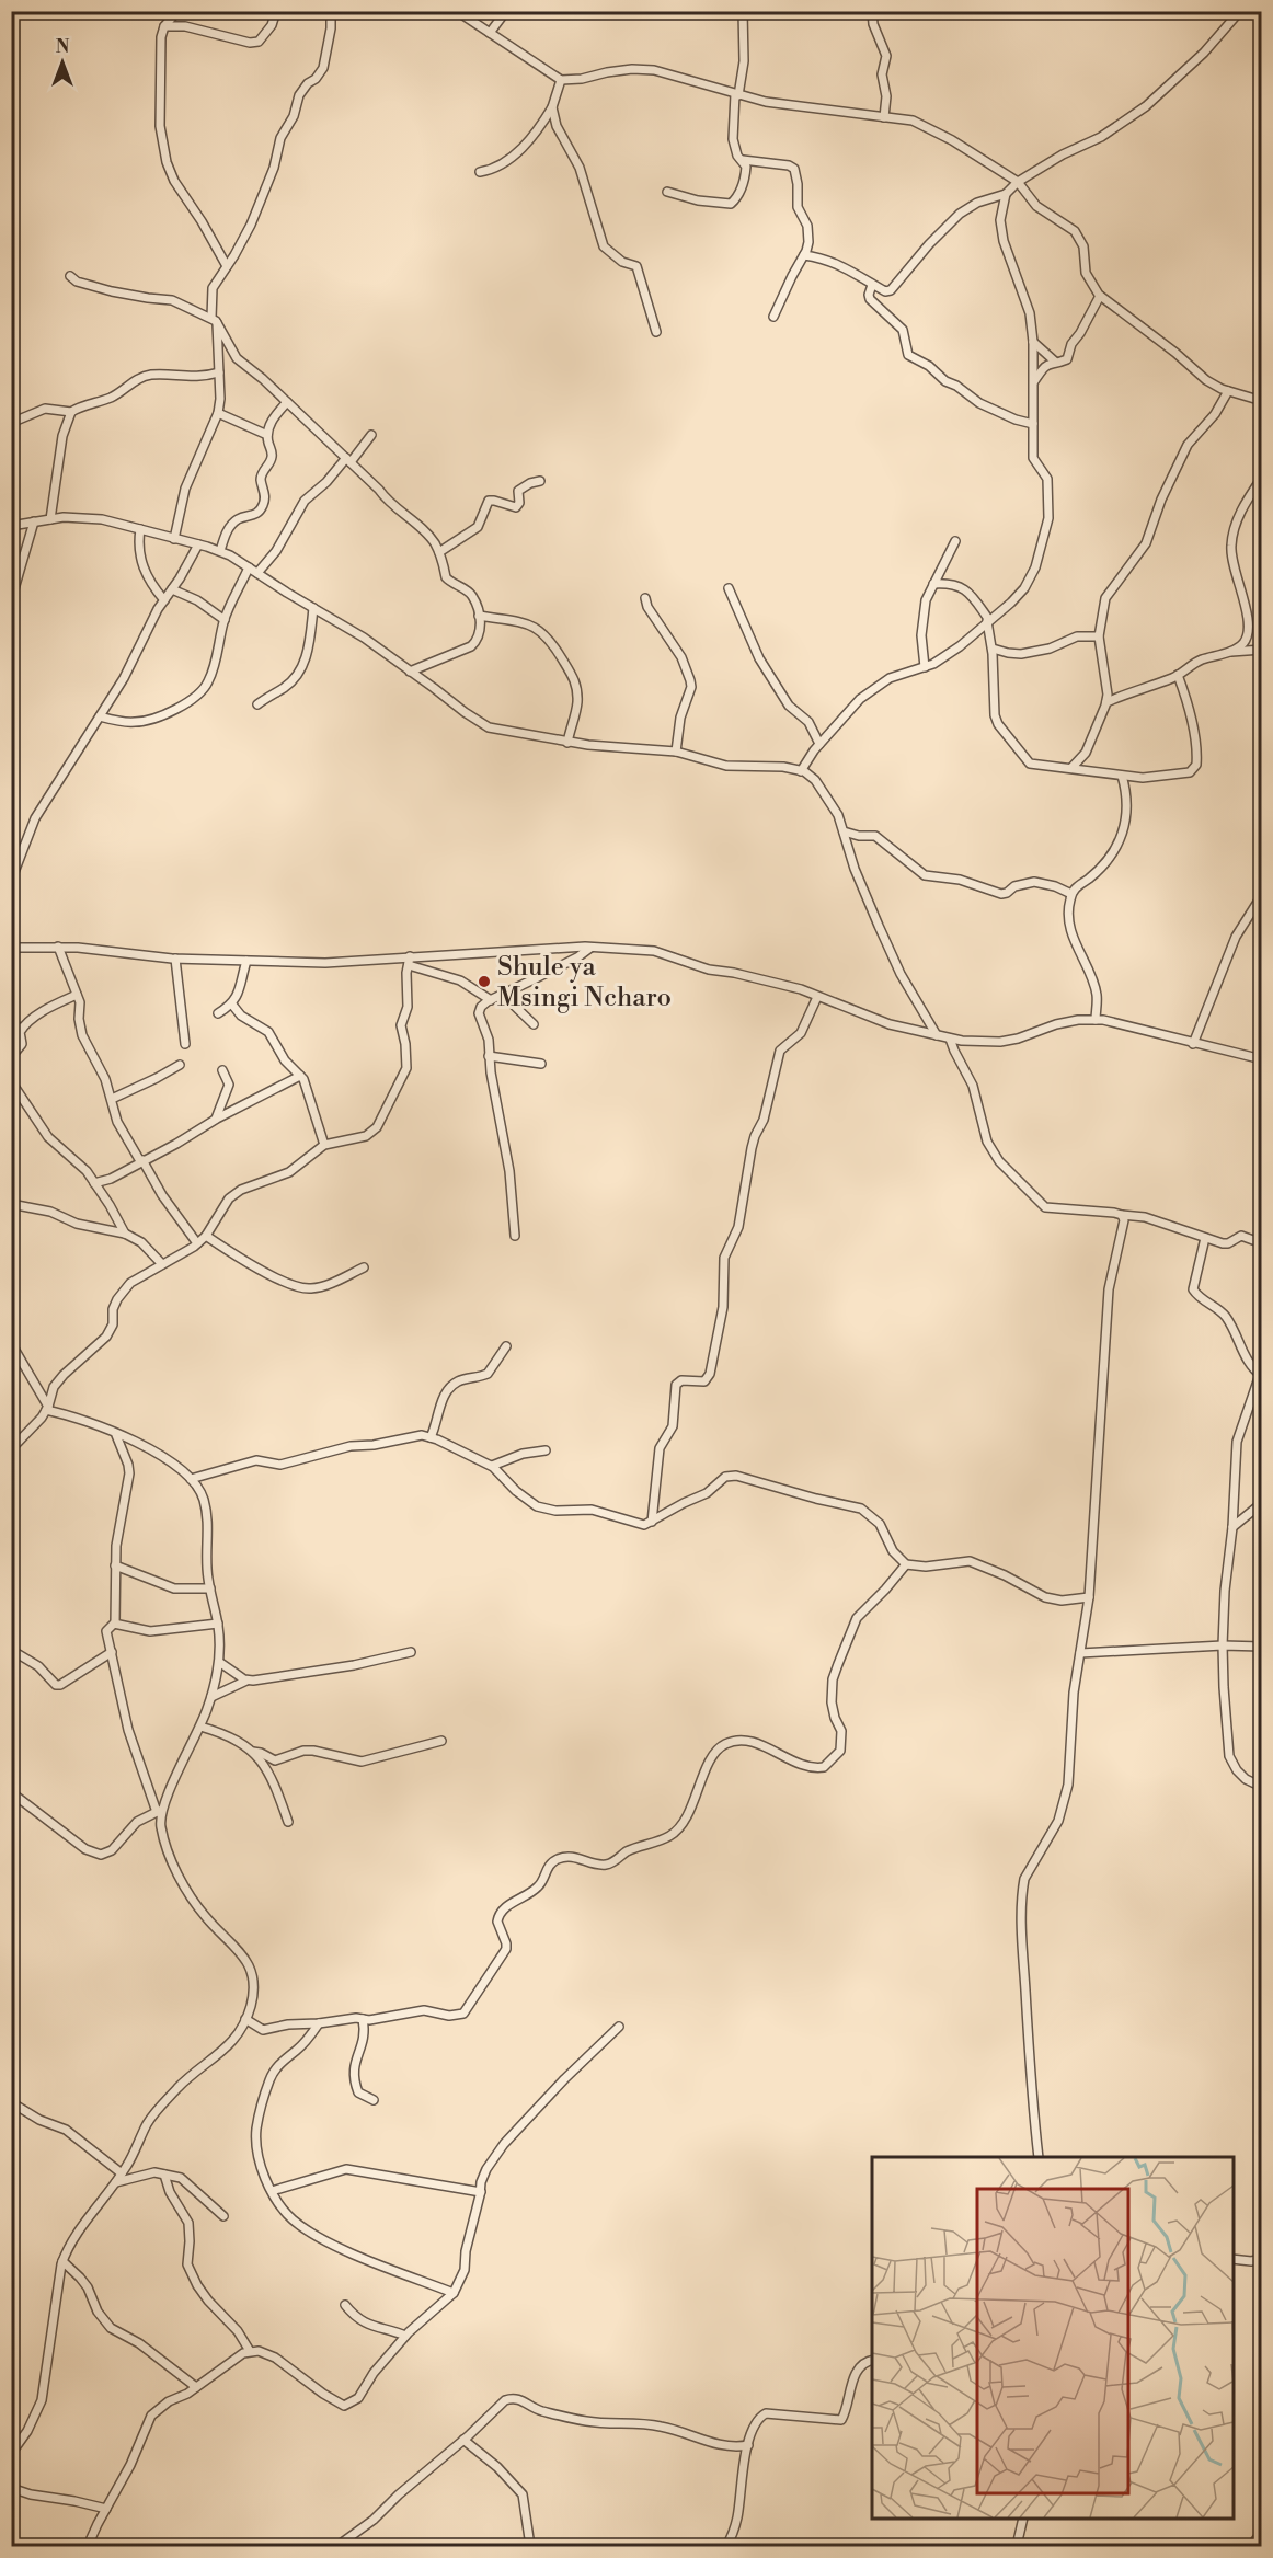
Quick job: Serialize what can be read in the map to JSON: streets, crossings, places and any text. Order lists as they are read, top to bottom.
{
  "places": ["Shule ya Msingi Ncharo"],
  "north": "top"
}
